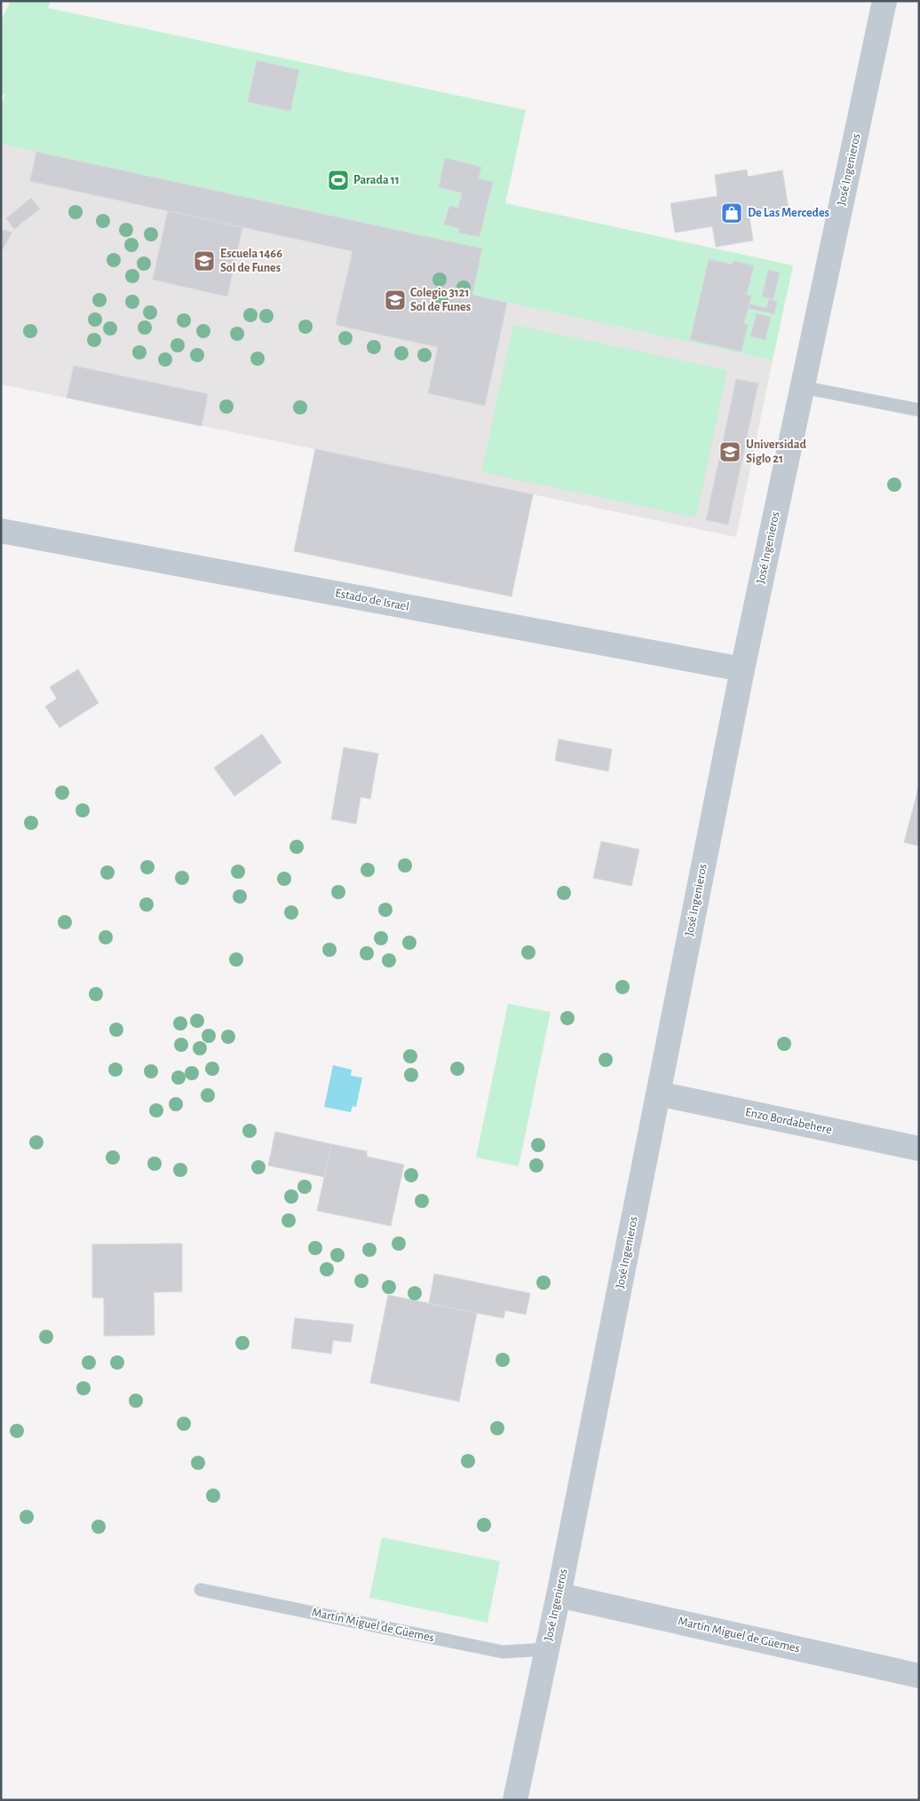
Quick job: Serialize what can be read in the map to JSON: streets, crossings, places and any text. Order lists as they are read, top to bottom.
{
  "streets": {
    "street": [
      "José Ingenieros",
      "Estado de Israel",
      "Enzo Bordabehere",
      "Martín Miguel de Güemes"
    ]
  },
  "crossings": [
    ["José Ingenieros", "Estado de Israel"],
    ["José Ingenieros", "Enzo Bordabehere"],
    ["José Ingenieros", "Martín Miguel de Güemes"]
  ],
  "places": {
    "sports": ["Parada 11"],
    "shop": ["De Las Mercedes"],
    "school or university": ["Escuela 1466 Sol de Funes", "Colegio 3121 Sol de Funes", "Universidad Siglo 21"]
  }
}
